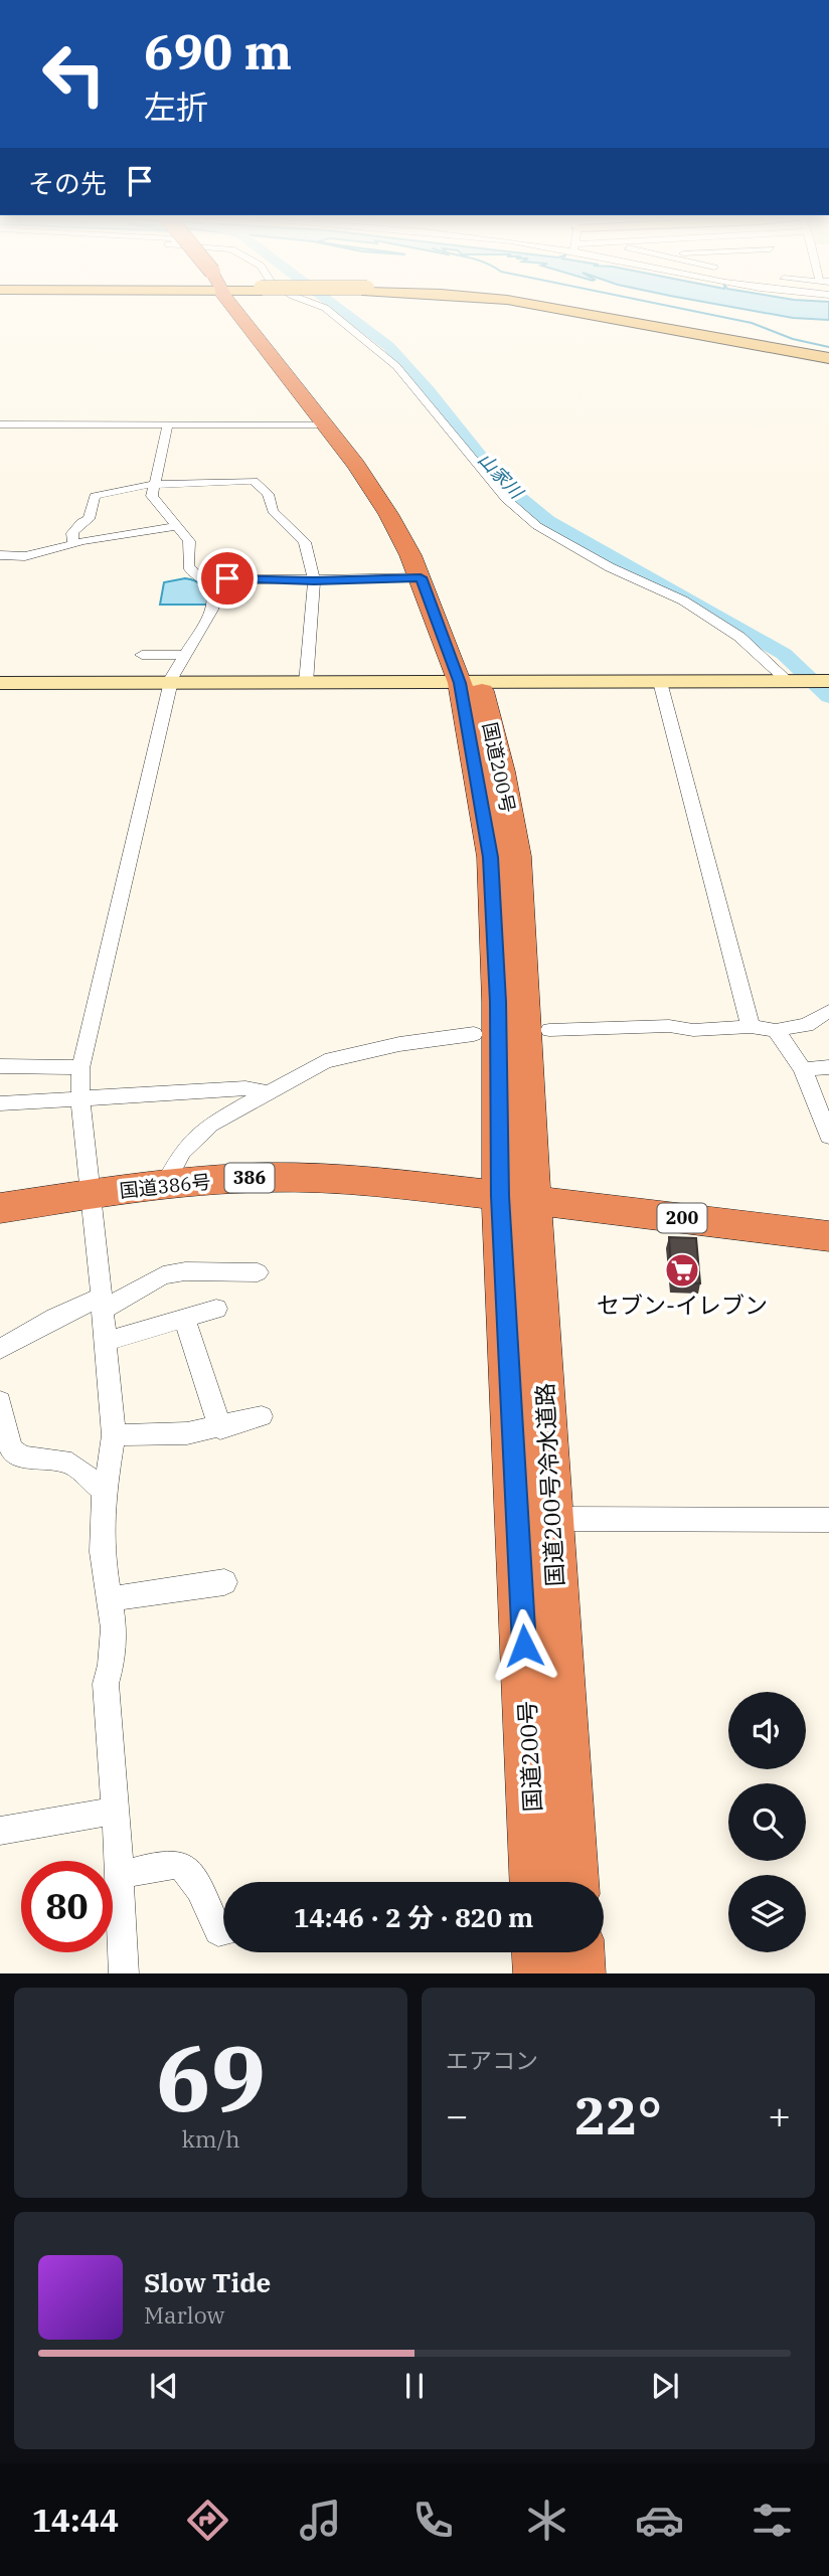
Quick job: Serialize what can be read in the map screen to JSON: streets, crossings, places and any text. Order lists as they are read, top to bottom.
{
  "streets": {
    "highway": [
      "国道200号",
      "386",
      "国道386号",
      "200",
      "国道200号冷水道路"
    ]
  },
  "crossings": [
    ["国道200号", "国道386号"],
    ["国道200号", "200"],
    ["国道200号", "国道200号冷水道路"],
    ["国道386号", "200"],
    ["国道386号", "国道200号冷水道路"],
    ["200", "国道200号冷水道路"]
  ],
  "water": ["山家川"],
  "places": {
    "supermarket": ["セブン-イレブン"]
  },
  "page": {
    "turn": ["690 m", "左折"],
    "then": "その先",
    "limit": "80",
    "trip": "14:46 · 2 分 · 820 m",
    "tile": [
      ["69", "km/h"],
      "エアコン"
    ],
    "heat": ["−", "22°", "+"],
    "song": ["Slow Tide", "Marlow"],
    "tabs": "14:44"
  }
}
